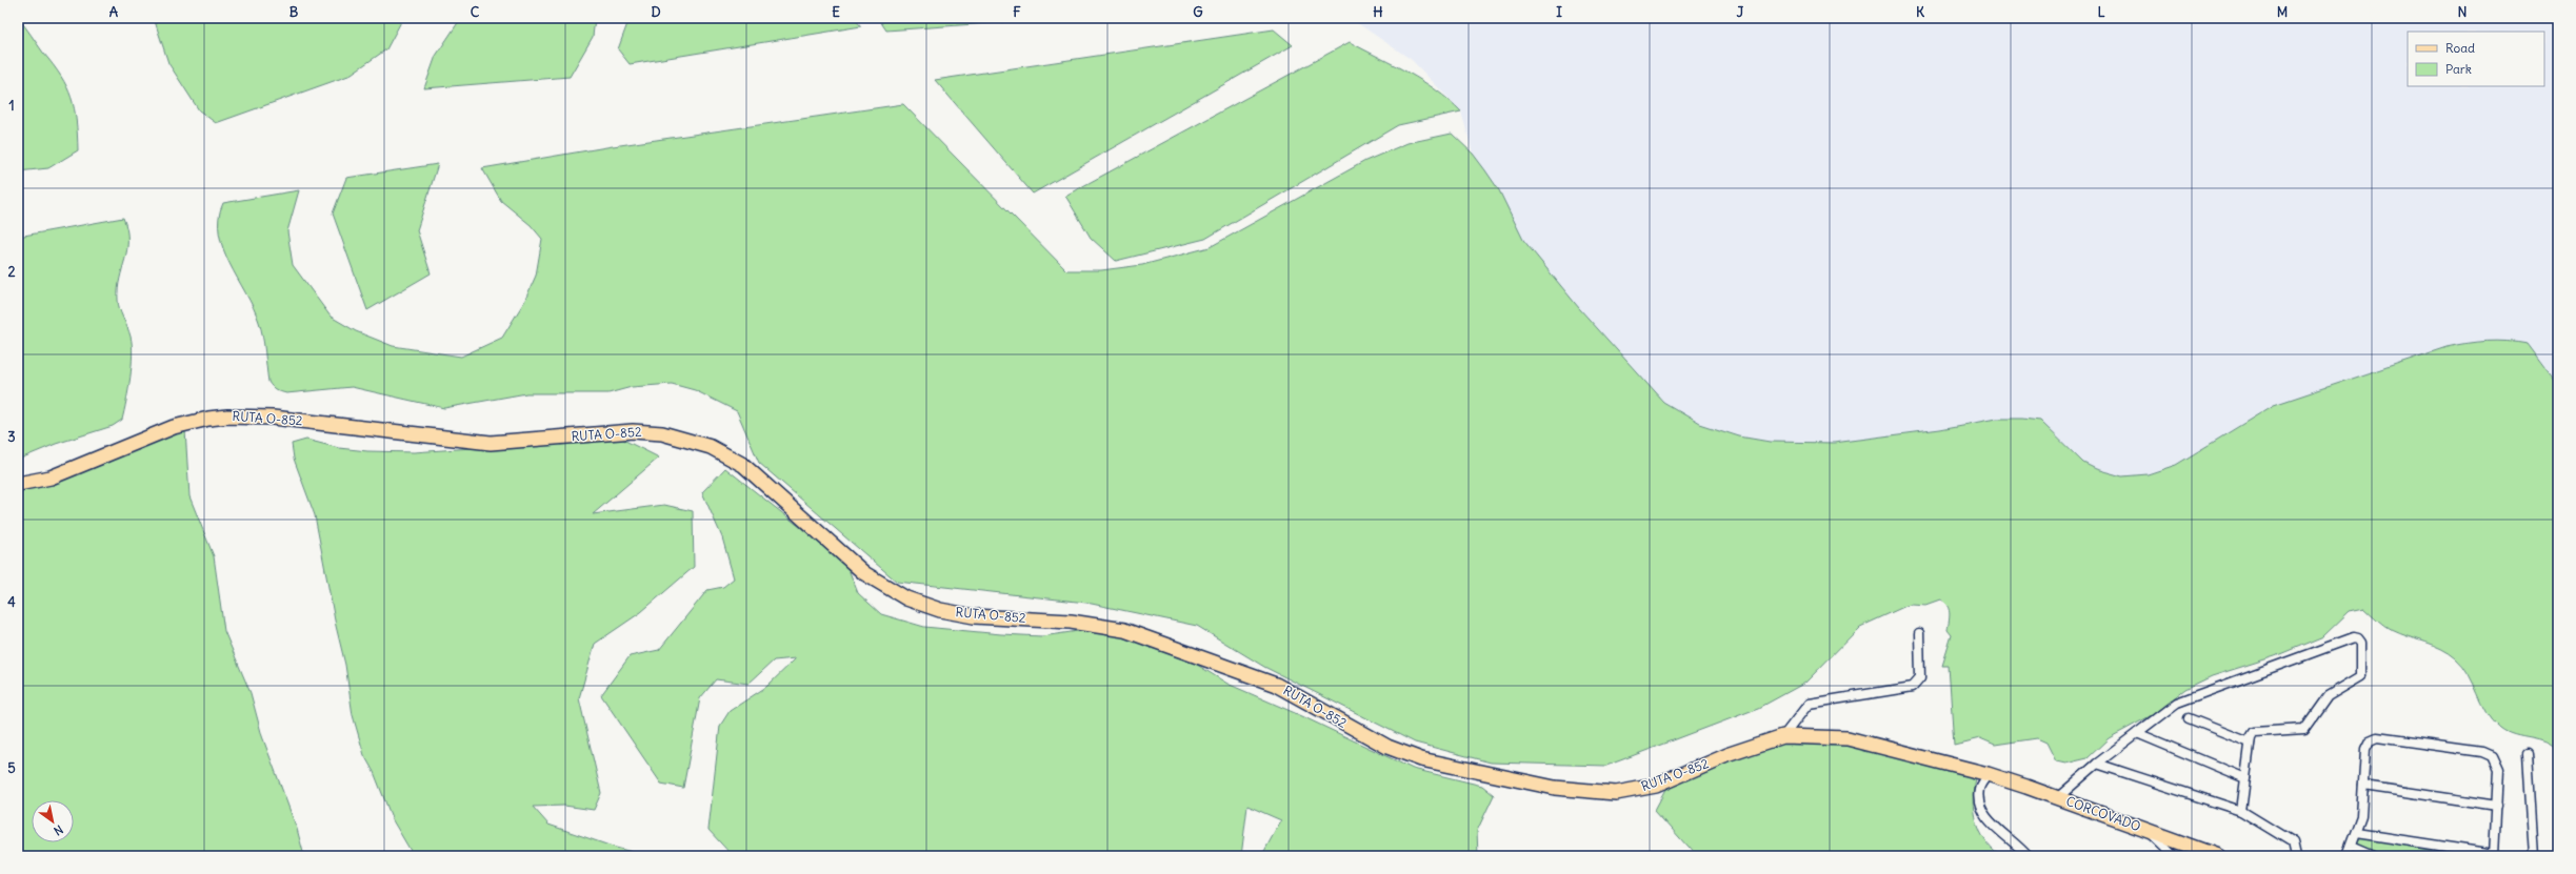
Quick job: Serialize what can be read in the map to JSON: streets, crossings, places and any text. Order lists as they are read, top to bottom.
{
  "streets": {
    "main road": ["RUTA O-852", "CORCOVADO"]
  },
  "crossings": [
    ["RUTA O-852", "CORCOVADO"]
  ],
  "legend": ["Road", "Park"],
  "north": "bottom right",
  "grid": {
    "columns": [
      "A",
      "B",
      "C",
      "D",
      "E",
      "F",
      "G",
      "H",
      "I",
      "J",
      "K",
      "L",
      "M",
      "N"
    ],
    "rows": [
      "1",
      "2",
      "3",
      "4",
      "5"
    ]
  }
}
